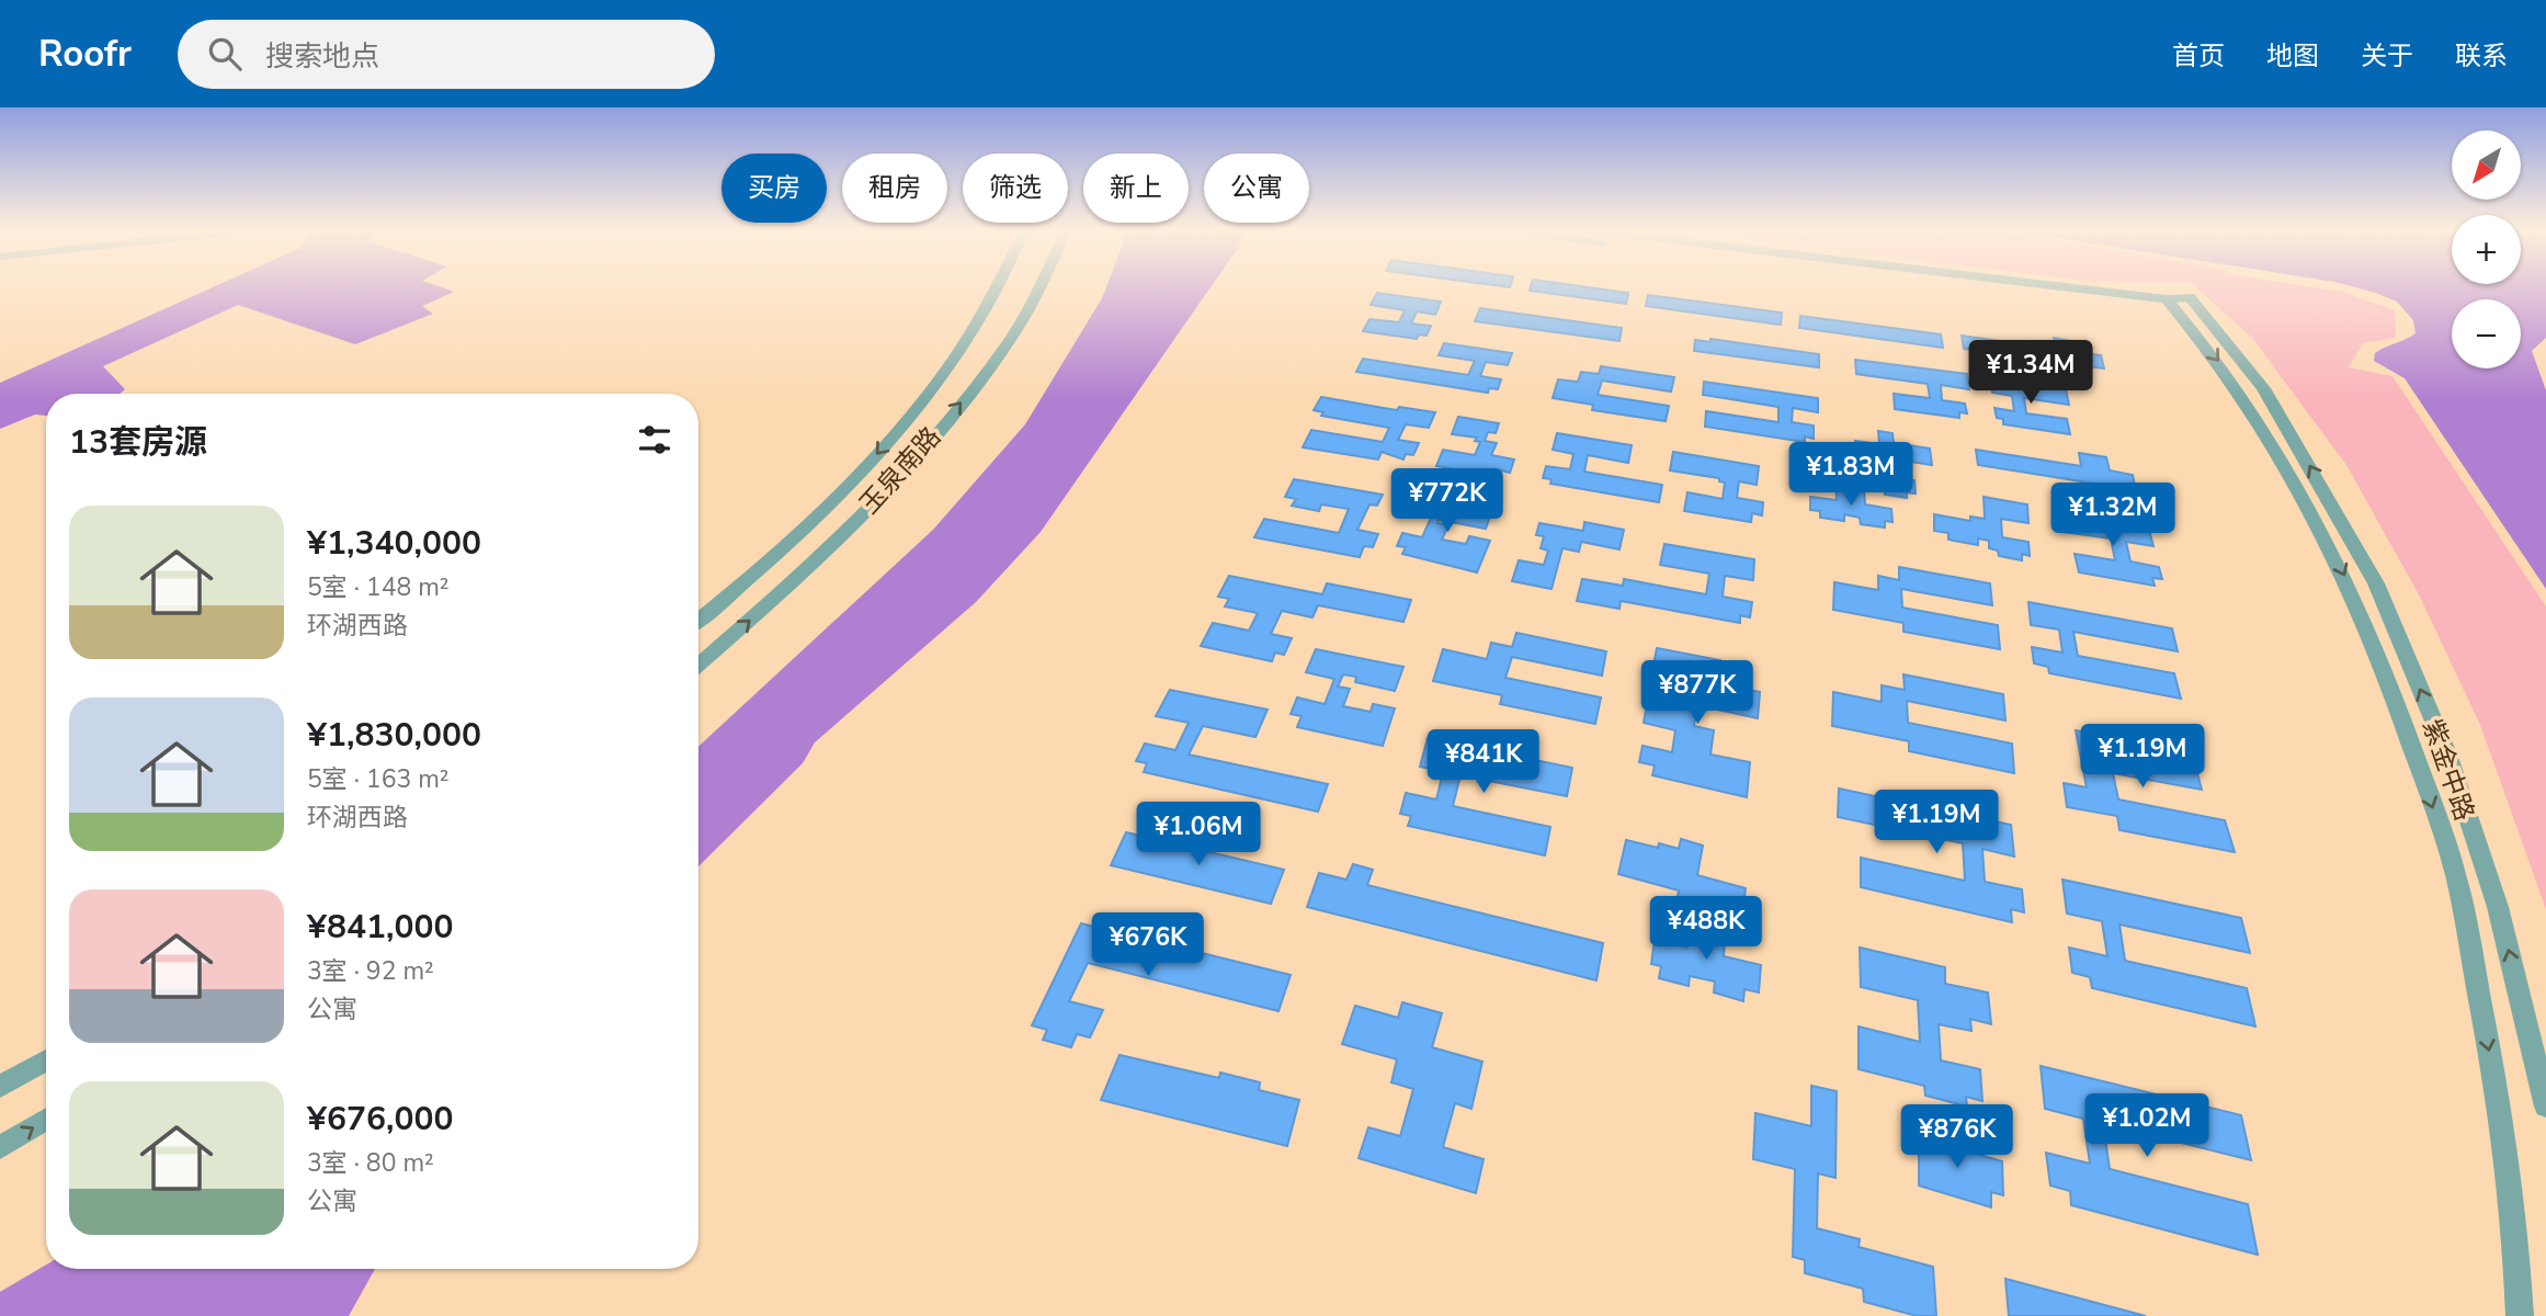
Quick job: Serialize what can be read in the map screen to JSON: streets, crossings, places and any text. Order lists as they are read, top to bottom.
{
  "streets": {
    "street": ["玉泉南路", "紫金中路"]
  },
  "north": "bottom left",
  "page": {
    "header": "Roofr",
    "search": "搜索地点",
    "nav": [
      "首页",
      "地图",
      "关于",
      "联系"
    ],
    "map_buttons": ["+", "−"],
    "chip": [
      "买房",
      "租房",
      "筛选",
      "新上",
      "公寓"
    ],
    "price": [
      "¥1.34M",
      "¥1.83M",
      "¥772K",
      "¥1.32M",
      "¥877K",
      "¥1.19M",
      "¥841K",
      "¥1.19M",
      "¥1.06M",
      "¥488K",
      "¥676K",
      "¥1.02M",
      "¥876K"
    ],
    "heading": "13套房源",
    "list": [
      {
        "name": "¥1,340,000",
        "note": "5室 · 148 m² · 环湖西路"
      },
      {
        "name": "¥1,830,000",
        "note": "5室 · 163 m² · 环湖西路"
      },
      {
        "name": "¥841,000",
        "note": "3室 · 92 m² · 公寓"
      },
      {
        "name": "¥676,000",
        "note": "3室 · 80 m² · 公寓"
      }
    ]
  }
}
